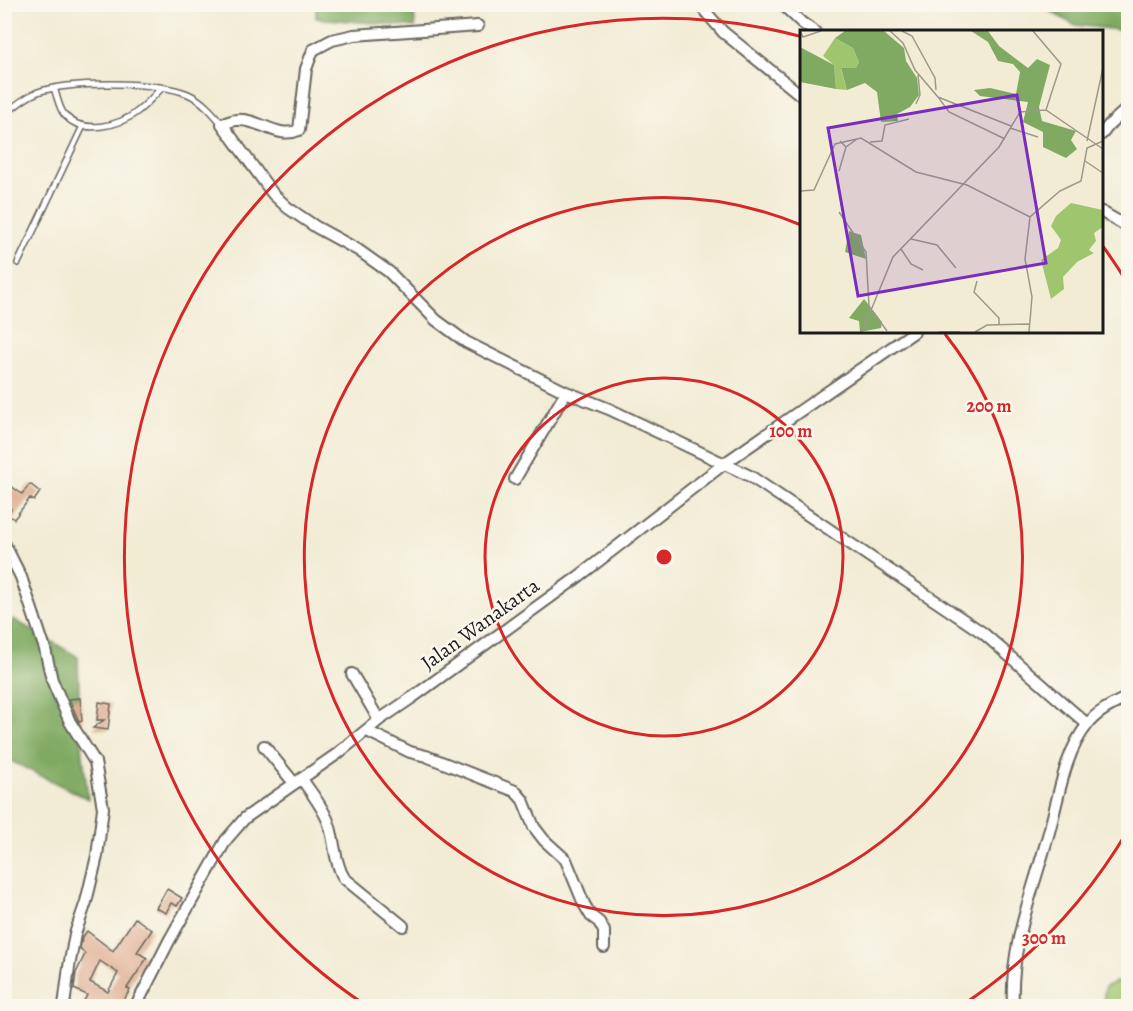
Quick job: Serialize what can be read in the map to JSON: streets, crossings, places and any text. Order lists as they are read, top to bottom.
{
  "streets": {
    "street": ["Jalan Wanakarta"]
  },
  "rings": ["200 m", "100 m", "300 m"]
}
